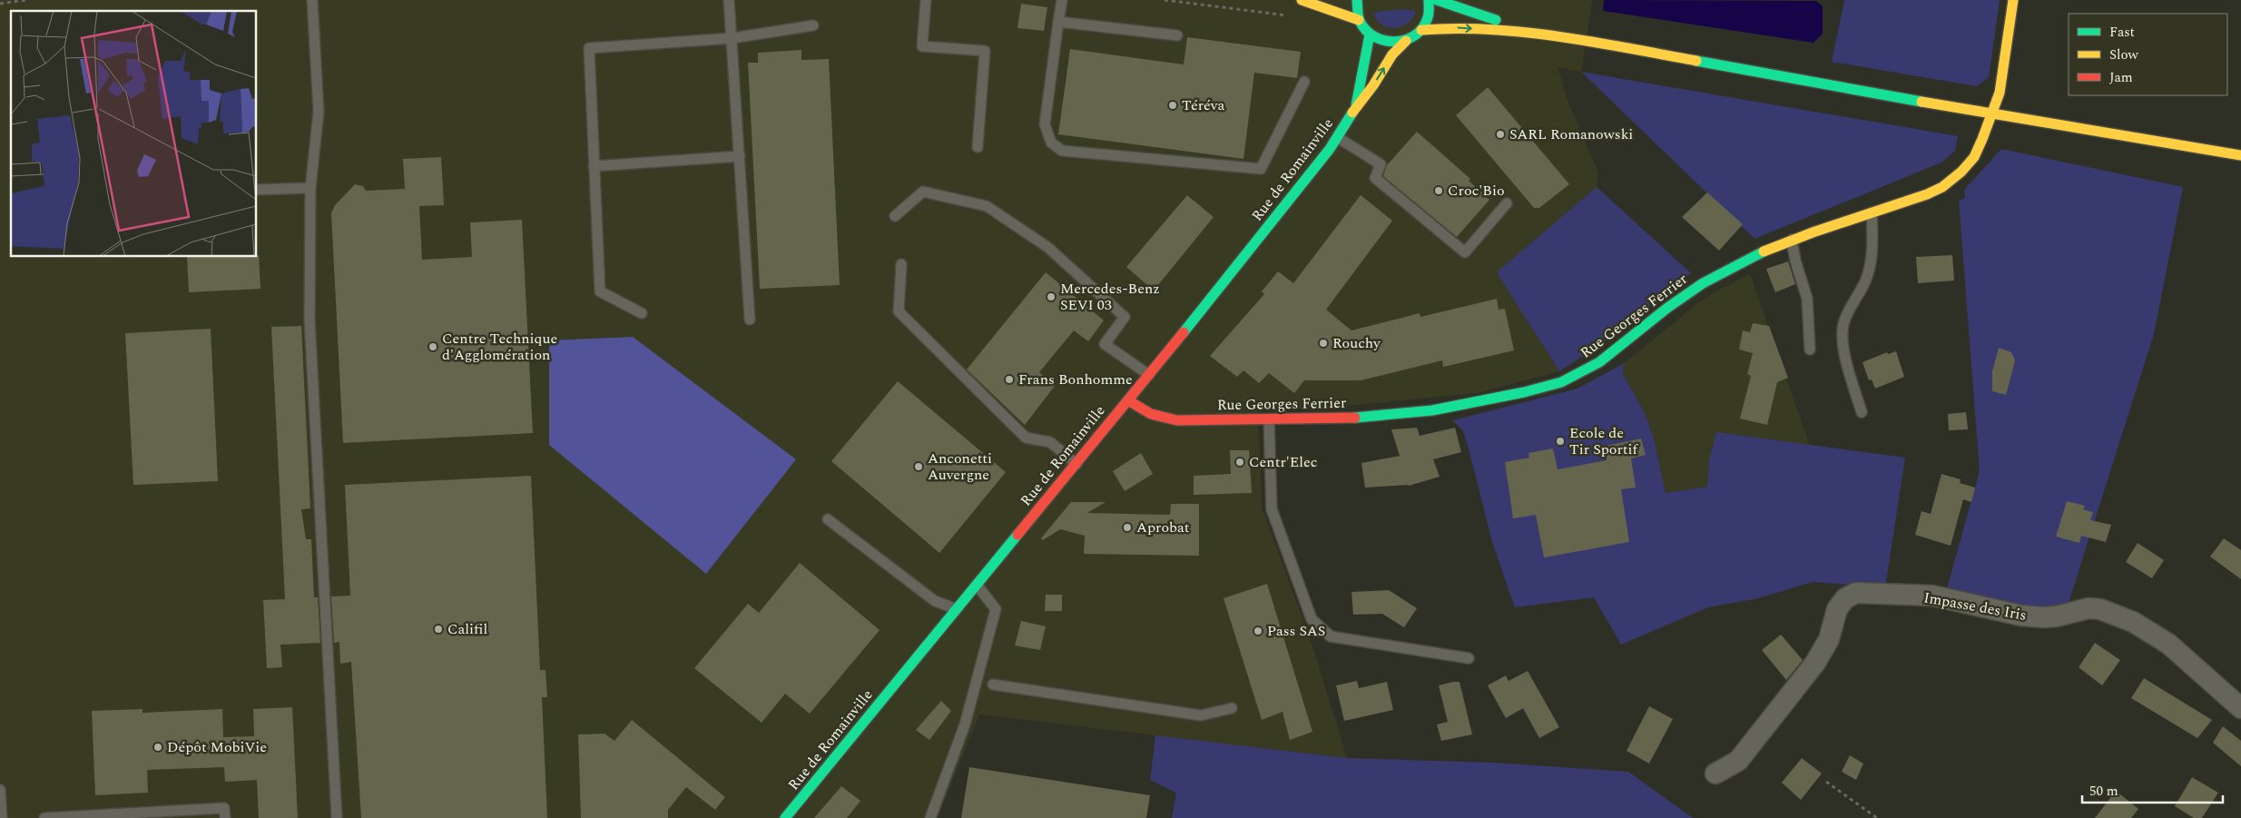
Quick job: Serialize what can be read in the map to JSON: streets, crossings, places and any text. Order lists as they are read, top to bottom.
{
  "streets": {
    "street": ["Rue de Romainville", "Rue Georges Ferrier", "Impasse des Iris"]
  },
  "crossings": [
    ["Rue de Romainville", "Rue Georges Ferrier"]
  ],
  "places": [
    "Téréva",
    "SARL Romanowski",
    "Croc'Bio",
    "Mercedes-Benz SEVI 03",
    "Rouchy",
    "Centre Technique d'Agglomération",
    "Frans Bonhomme",
    "Ecole de Tir Sportif",
    "Centr'Elec",
    "Anconetti Auvergne",
    "Aprobat",
    "Califil",
    "Pass SAS",
    "Dépôt MobiVie"
  ],
  "legend": ["Fast", "Slow", "Jam"],
  "scale_bar": "50 m"
}
